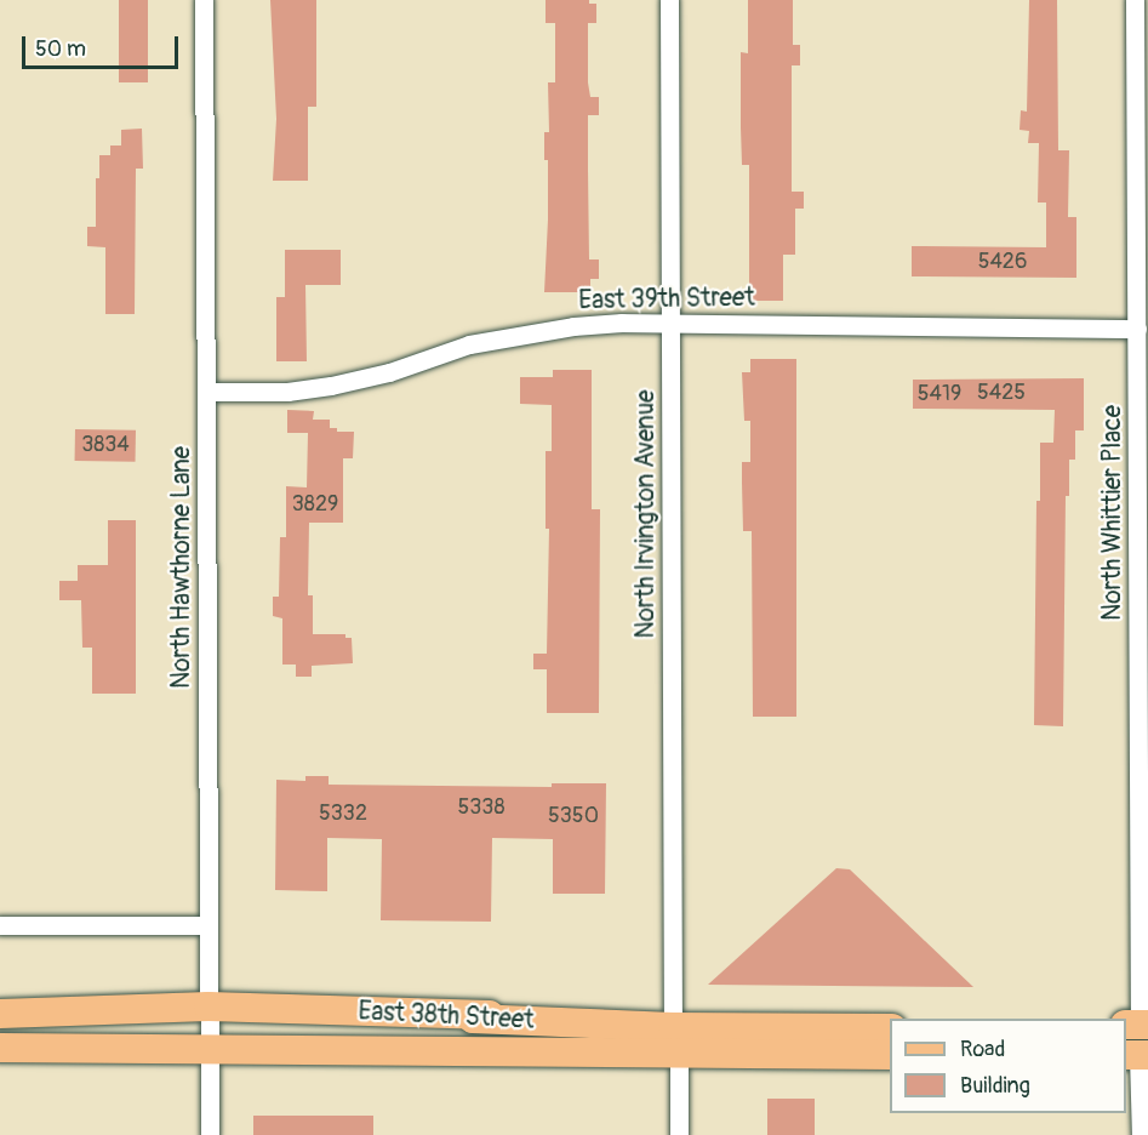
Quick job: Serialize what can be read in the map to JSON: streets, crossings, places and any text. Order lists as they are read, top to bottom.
{
  "streets": {
    "main road": ["East 38th Street"],
    "street": [
      "East 39th Street",
      "North Whittier Place",
      "North Irvington Avenue",
      "North Hawthorne Lane"
    ]
  },
  "crossings": [
    ["East 39th Street", "North Whittier Place"],
    ["East 39th Street", "North Irvington Avenue"],
    ["East 39th Street", "North Hawthorne Lane"],
    ["North Irvington Avenue", "East 38th Street"],
    ["North Hawthorne Lane", "East 38th Street"]
  ],
  "house_numbers": [
    "5426",
    "5425",
    "5419",
    "3834",
    "3829",
    "5338",
    "5332",
    "5350"
  ],
  "legend": ["Road", "Building"],
  "scale_bar": "50 m"
}
